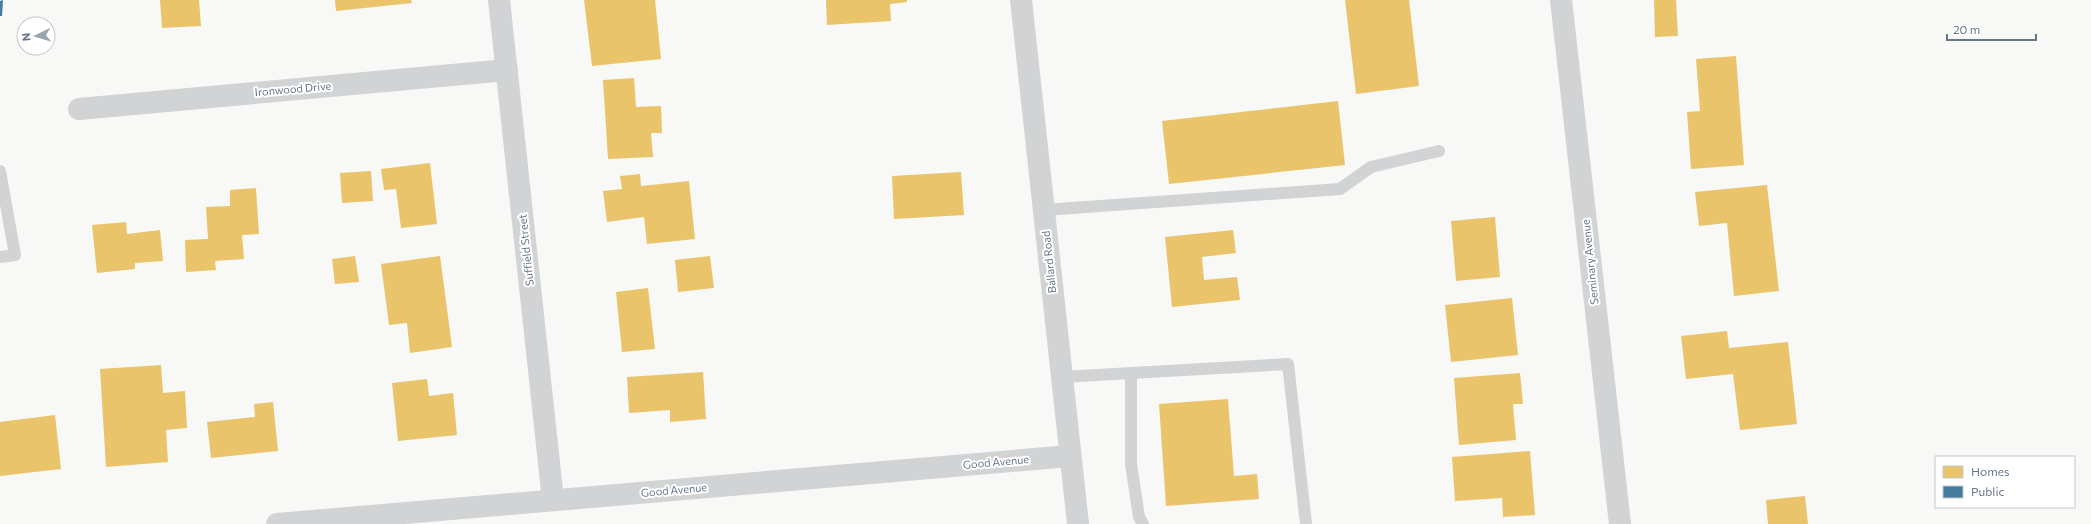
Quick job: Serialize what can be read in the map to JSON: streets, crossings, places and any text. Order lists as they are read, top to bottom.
{
  "streets": {
    "street": [
      "Ironwood Drive",
      "Suffield Street",
      "Ballard Road",
      "Seminary Avenue",
      "Good Avenue"
    ]
  },
  "crossings": [
    ["Ironwood Drive", "Suffield Street"],
    ["Suffield Street", "Good Avenue"],
    ["Ballard Road", "Good Avenue"]
  ],
  "legend": ["Homes", "Public"],
  "scale_bar": "20 m",
  "north": "left"
}
